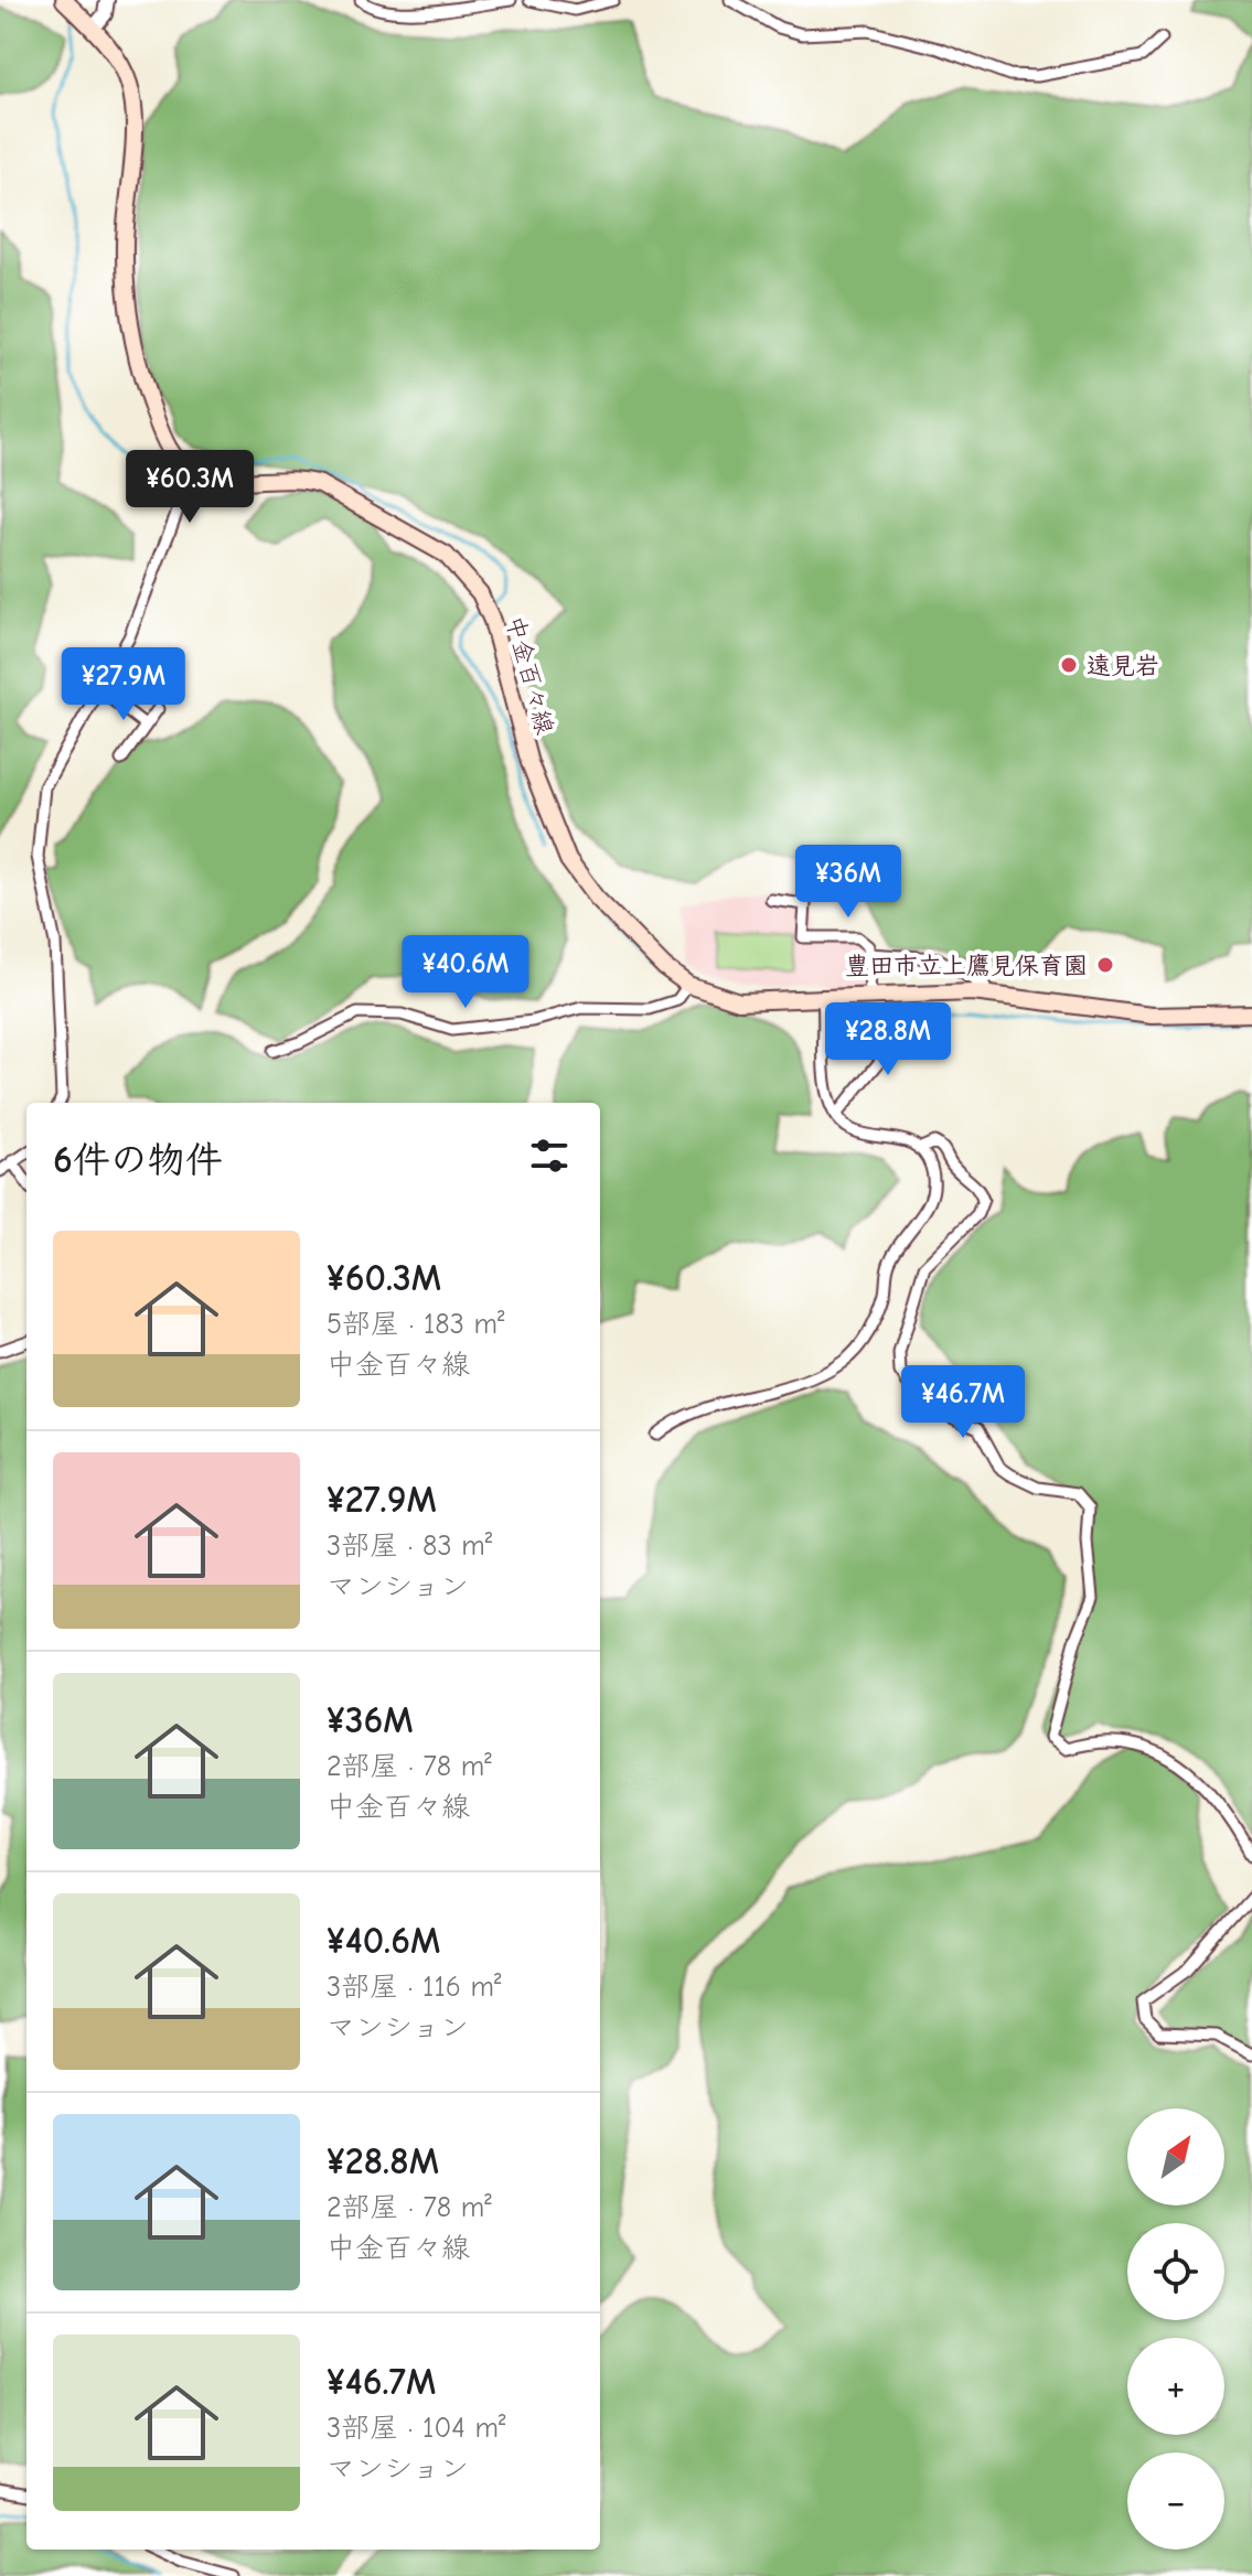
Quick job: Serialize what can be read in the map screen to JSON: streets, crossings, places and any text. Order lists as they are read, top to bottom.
{
  "streets": {
    "main road": ["中金百々線"]
  },
  "places": ["遠見岩", "豊田市立上鷹見保育園"],
  "north": "top right",
  "page": {
    "price": [
      "¥60.3M",
      "¥27.9M",
      "¥36M",
      "¥40.6M",
      "¥28.8M",
      "¥46.7M"
    ],
    "heading": "6件の物件",
    "list": [
      {
        "name": "¥60.3M",
        "note": "5部屋 · 183 m² · 中金百々線"
      },
      {
        "name": "¥27.9M",
        "note": "3部屋 · 83 m² · マンション"
      },
      {
        "name": "¥36M",
        "note": "2部屋 · 78 m² · 中金百々線"
      },
      {
        "name": "¥40.6M",
        "note": "3部屋 · 116 m² · マンション"
      },
      {
        "name": "¥28.8M",
        "note": "2部屋 · 78 m² · 中金百々線"
      },
      {
        "name": "¥46.7M",
        "note": "3部屋 · 104 m² · マンション"
      }
    ],
    "map_buttons": ["+", "−"]
  }
}
